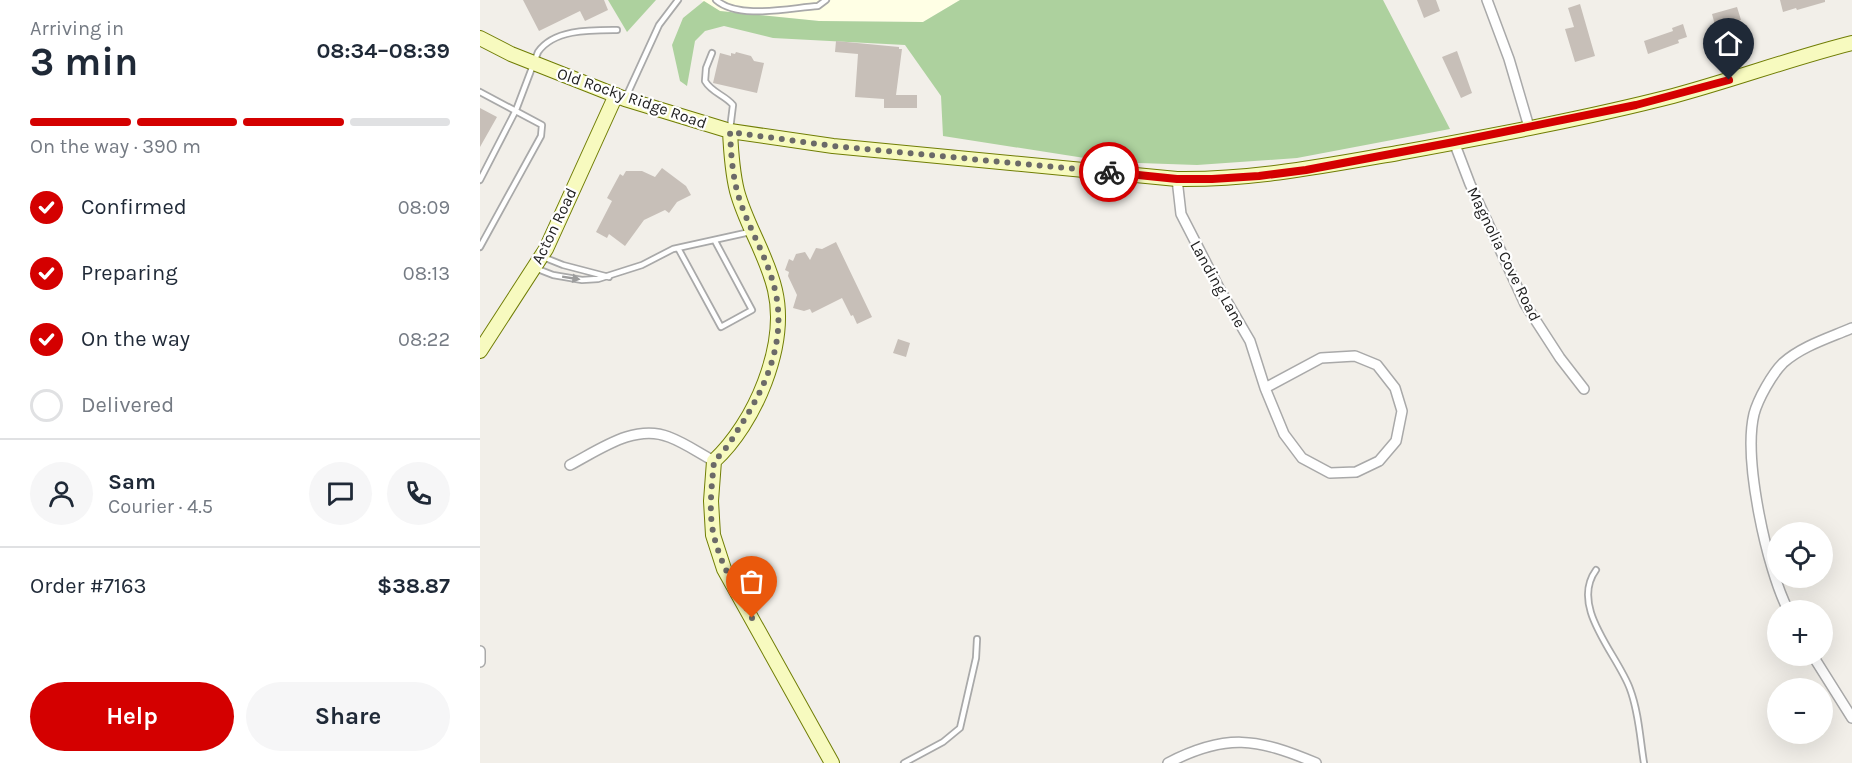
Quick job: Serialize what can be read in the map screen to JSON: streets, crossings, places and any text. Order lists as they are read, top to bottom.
{
  "streets": {
    "street": [
      "Old Rocky Ridge Road",
      "Acton Road",
      "Magnolia Cove Road",
      "Landing Lane"
    ]
  },
  "crossings": [
    ["Old Rocky Ridge Road", "Acton Road"],
    ["Old Rocky Ridge Road", "Magnolia Cove Road"],
    ["Old Rocky Ridge Road", "Landing Lane"]
  ],
  "page": {
    "heading": ["3 min", "Arriving in", "08:34–08:39"],
    "panel": [
      "Sam",
      "Courier · 4.5",
      "Order #7163",
      "$38.87"
    ],
    "bar": "On the way · 390 m",
    "list": [
      ["Confirmed", "08:09"],
      ["Preparing", "08:13"],
      ["On the way", "08:22"],
      "Delivered"
    ],
    "map_buttons": ["+", "−"],
    "buttons": ["Help", "Share"]
  }
}
